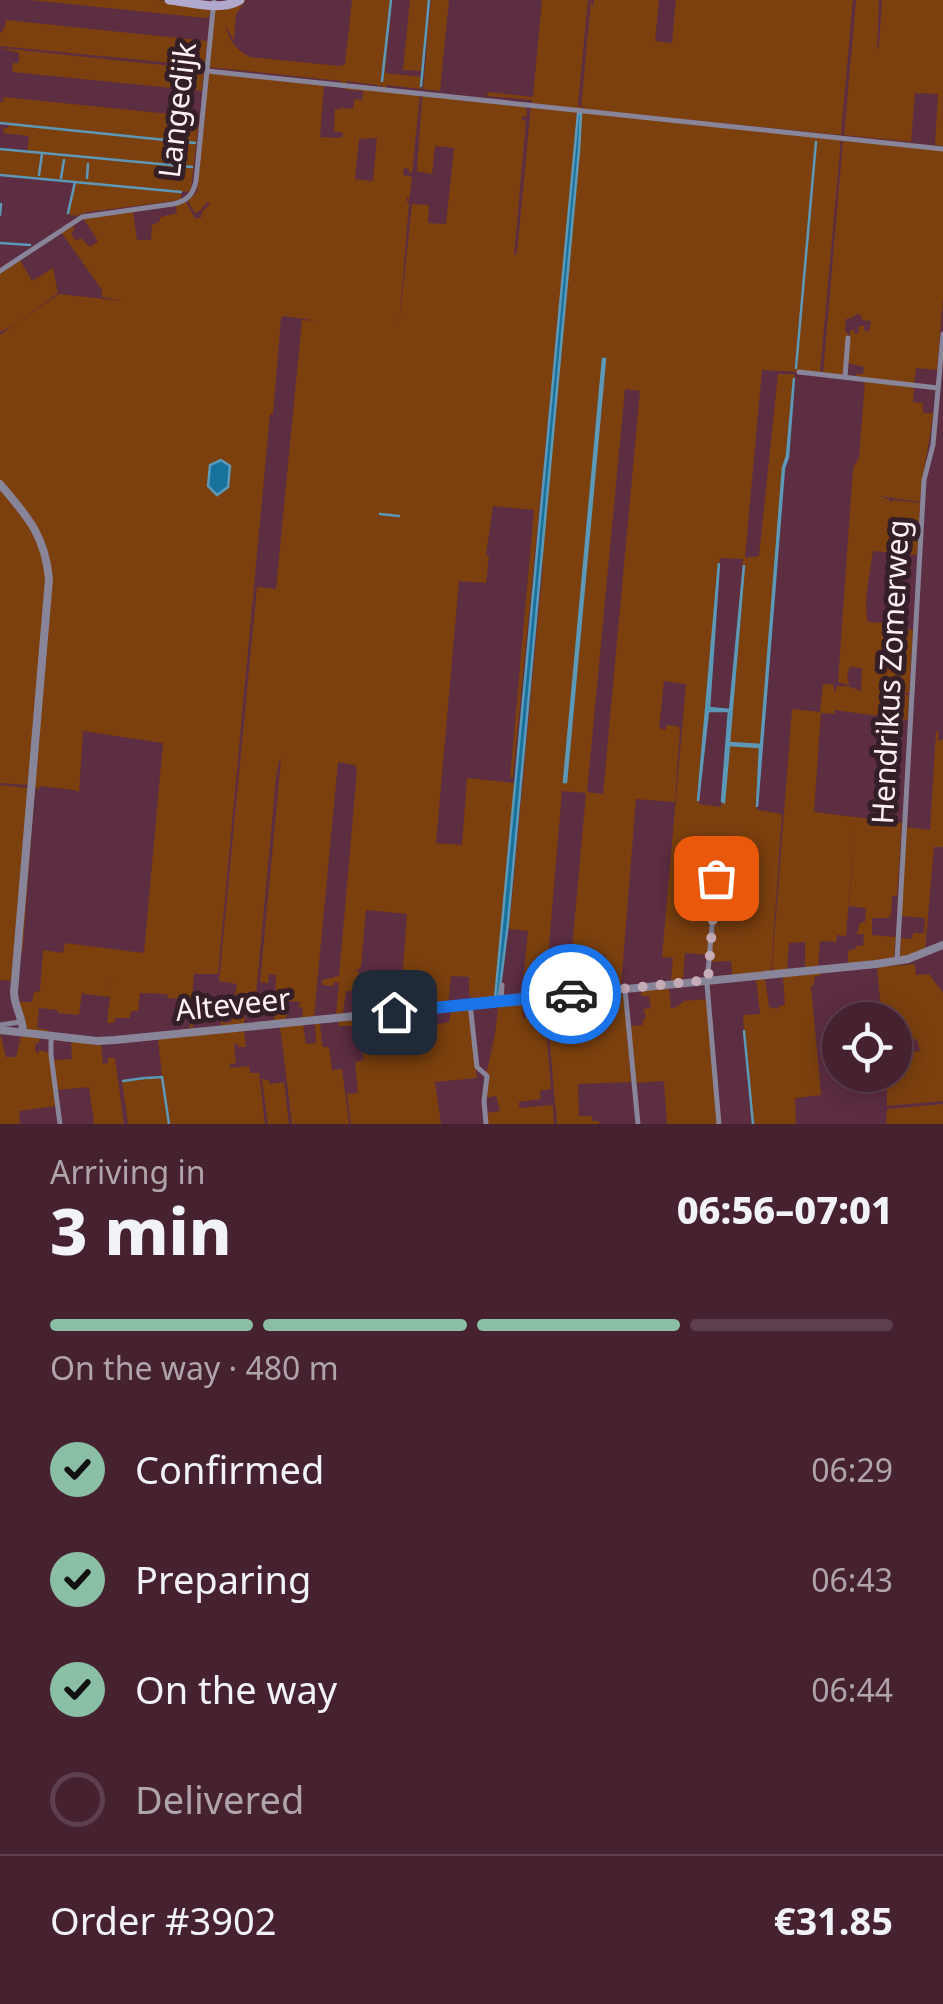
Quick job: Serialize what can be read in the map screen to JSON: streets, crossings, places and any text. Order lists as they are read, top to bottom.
{
  "streets": {
    "street": ["Langedijk", "Hendrikus Zomerweg", "Alteveer"]
  },
  "crossings": [
    ["Hendrikus Zomerweg", "Alteveer"]
  ],
  "page": {
    "heading": ["3 min", "Arriving in", "06:56–07:01"],
    "panel": ["Order #3902", "€31.85"],
    "bar": "On the way · 480 m",
    "list": [
      ["Confirmed", "06:29"],
      ["Preparing", "06:43"],
      ["On the way", "06:44"],
      "Delivered"
    ]
  }
}
